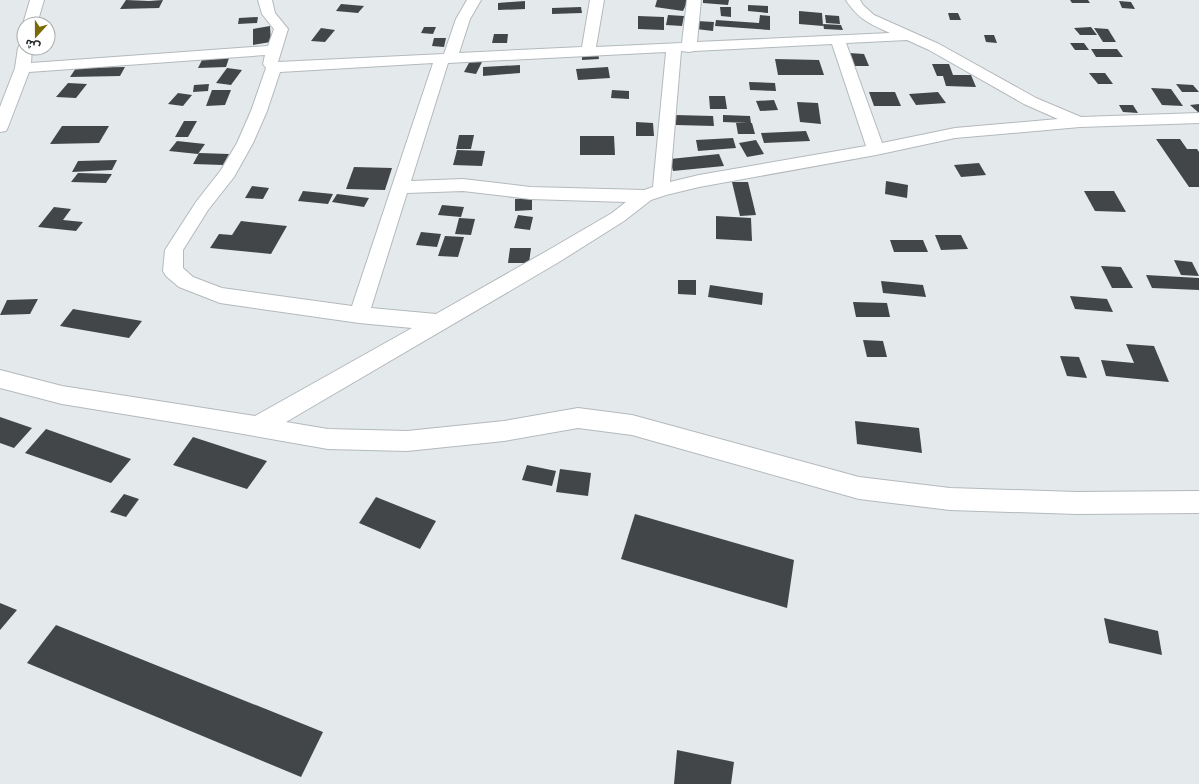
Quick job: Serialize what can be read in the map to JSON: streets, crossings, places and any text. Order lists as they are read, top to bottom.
{
  "north": "bottom"
}
